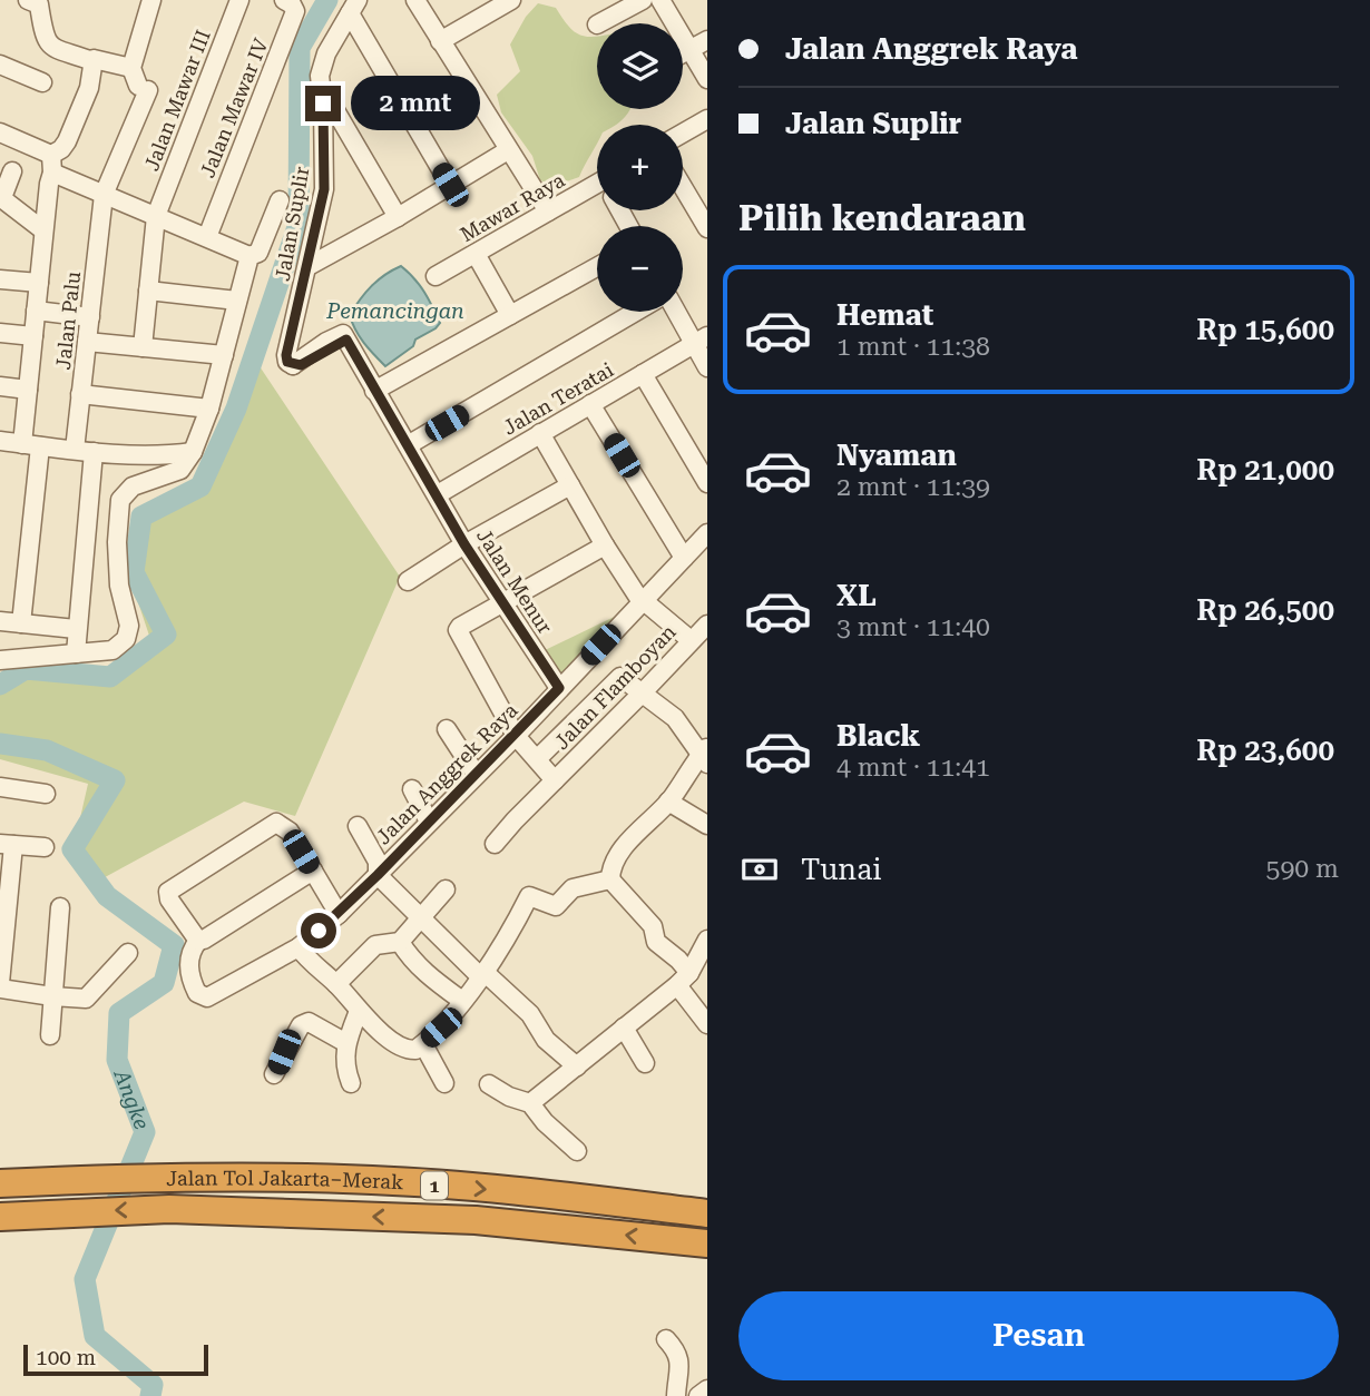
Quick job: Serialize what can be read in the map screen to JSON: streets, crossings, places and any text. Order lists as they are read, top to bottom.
{
  "streets": {
    "highway": ["Jalan Tol Jakarta–Merak", "1"],
    "street": [
      "Jalan Mawar III",
      "Jalan Mawar IV",
      "Mawar Raya",
      "Jalan Suplir",
      "Jalan Palu",
      "Jalan Teratai",
      "Jalan Menur",
      "Jalan Flamboyan",
      "Jalan Anggrek Raya"
    ]
  },
  "crossings": [
    ["Jalan Teratai", "Jalan Menur"],
    ["Jalan Menur", "Jalan Flamboyan"],
    ["Jalan Menur", "Jalan Anggrek Raya"],
    ["Jalan Flamboyan", "Jalan Anggrek Raya"]
  ],
  "water": ["Pemancingan", "Angke"],
  "scale_bar": "100 m",
  "page": {
    "banner": ["Jalan Anggrek Raya", "Jalan Suplir"],
    "map_buttons": ["+", "−"],
    "bubble": "2 mnt",
    "heading": "Pilih kendaraan",
    "list": [
      {
        "name": "Hemat",
        "note": "1 mnt · 11:38",
        "value": "Rp 15,600"
      },
      {
        "name": "Nyaman",
        "note": "2 mnt · 11:39",
        "value": "Rp 21,000"
      },
      {
        "name": "XL",
        "note": "3 mnt · 11:40",
        "value": "Rp 26,500"
      },
      {
        "name": "Black",
        "note": "4 mnt · 11:41",
        "value": "Rp 23,600"
      }
    ],
    "pay": ["Tunai", "590 m"],
    "buttons": "Pesan",
    "scale": "100 m"
  }
}
